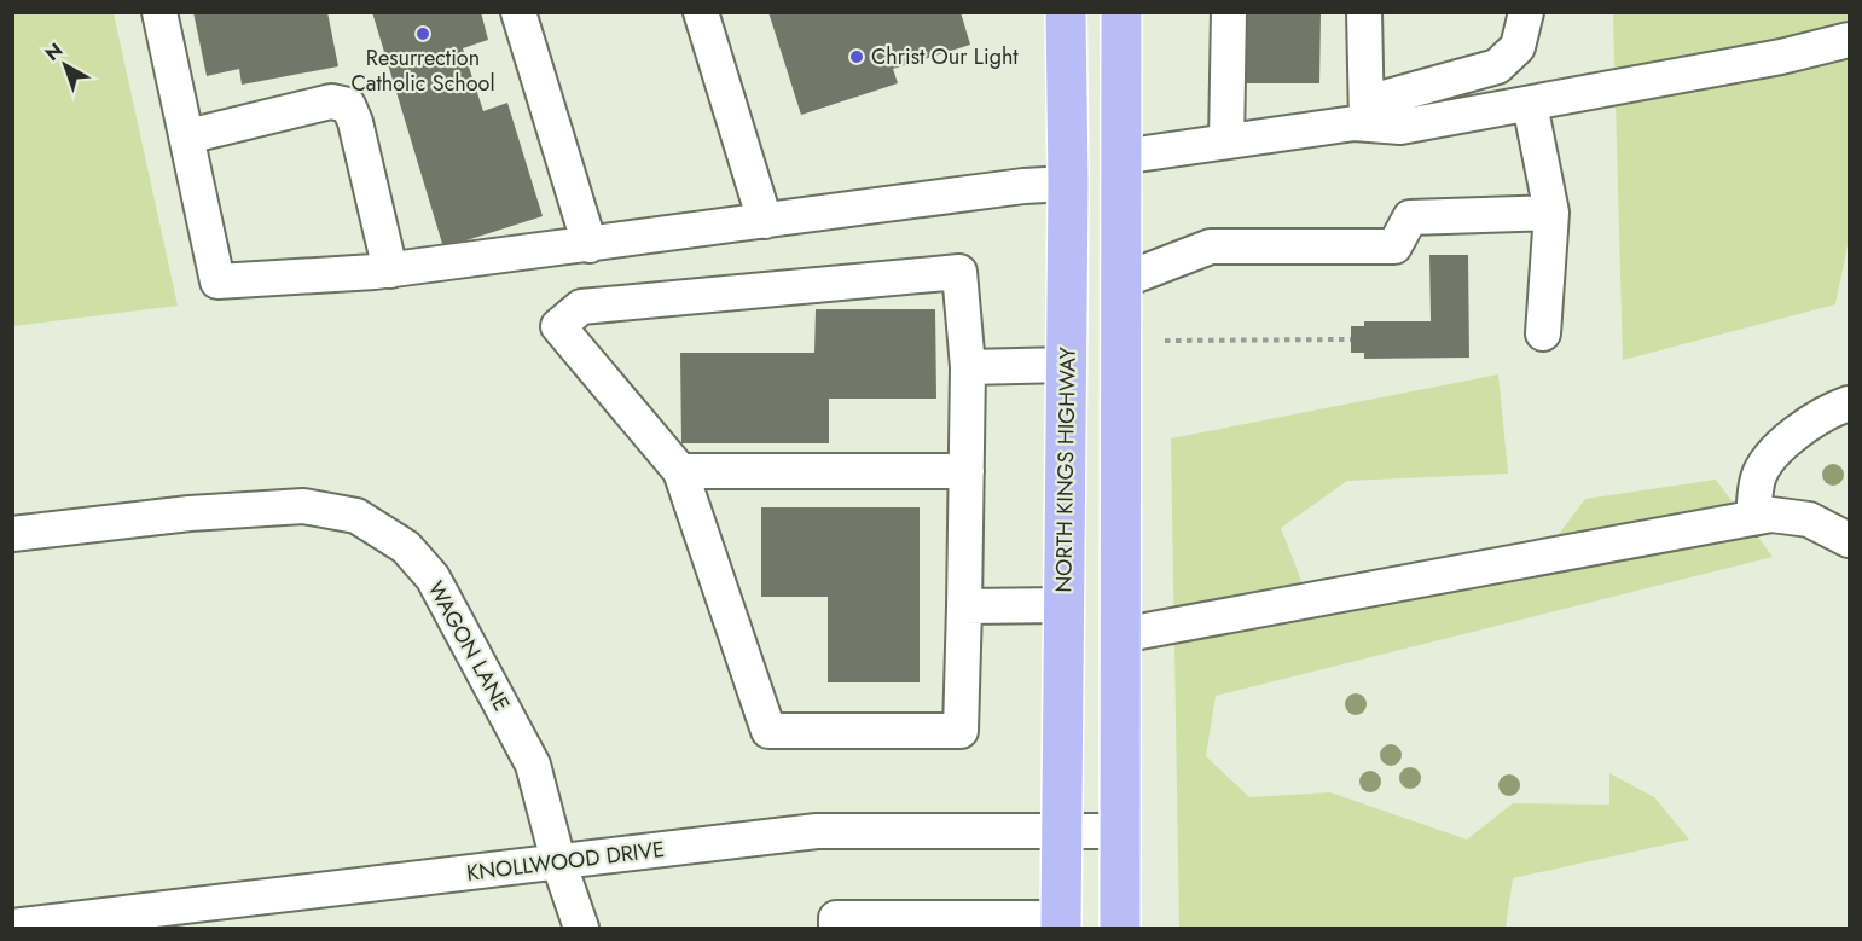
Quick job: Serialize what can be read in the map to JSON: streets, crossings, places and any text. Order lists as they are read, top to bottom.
{
  "streets": {
    "main road": ["NORTH KINGS HIGHWAY"],
    "street": ["WAGON LANE", "KNOLLWOOD DRIVE"]
  },
  "crossings": [
    ["NORTH KINGS HIGHWAY", "KNOLLWOOD DRIVE"],
    ["WAGON LANE", "KNOLLWOOD DRIVE"]
  ],
  "places": ["Resurrection Catholic School", "Christ Our Light"],
  "north": "top left"
}
